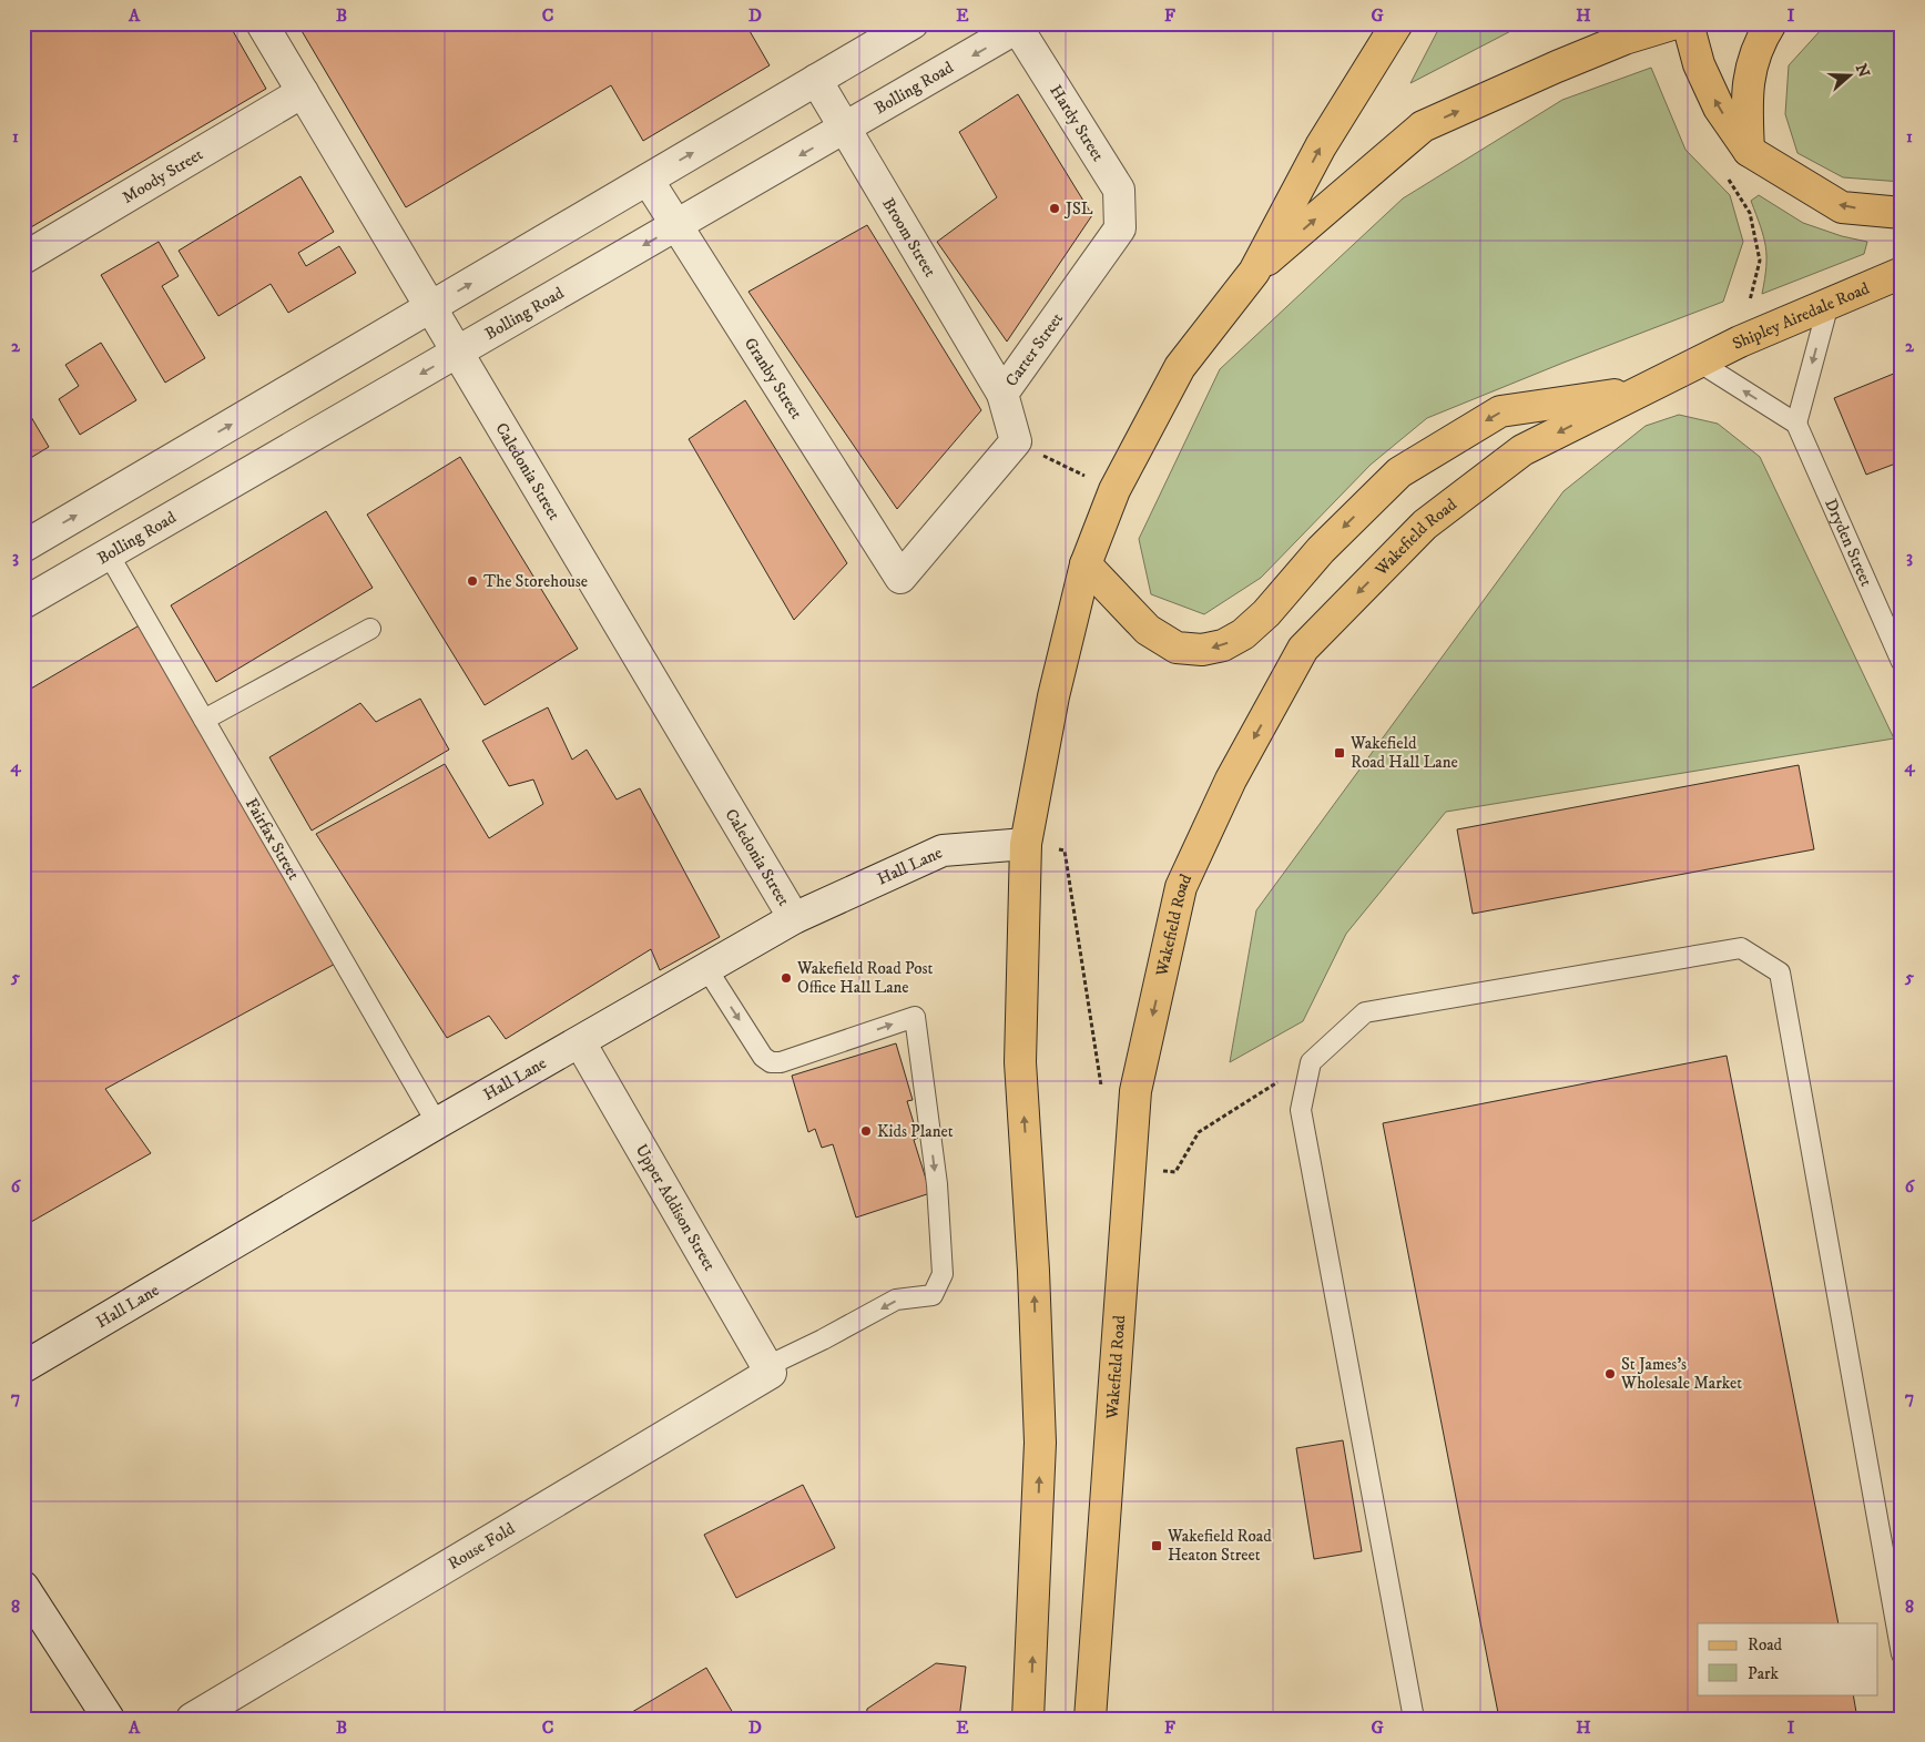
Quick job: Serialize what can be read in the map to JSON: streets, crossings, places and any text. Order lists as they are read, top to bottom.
{
  "streets": {
    "main road": ["Shipley Airedale Road", "Wakefield Road"],
    "street": [
      "Bolling Road",
      "Hardy Street",
      "Moody Street",
      "Broom Street",
      "Carter Street",
      "Granby Street",
      "Caledonia Street",
      "Hall Lane",
      "Upper Addison Street",
      "Rouse Fold"
    ],
    "lane": ["Dryden Street", "Fairfax Street"]
  },
  "crossings": [
    ["Bolling Road", "Hardy Street"],
    ["Bolling Road", "Broom Street"],
    ["Bolling Road", "Granby Street"],
    ["Bolling Road", "Caledonia Street"],
    ["Bolling Road", "Fairfax Street"],
    ["Hardy Street", "Carter Street"],
    ["Moody Street", "Caledonia Street"],
    ["Broom Street", "Carter Street"],
    ["Shipley Airedale Road", "Wakefield Road"],
    ["Carter Street", "Granby Street"],
    ["Caledonia Street", "Hall Lane"],
    ["Fairfax Street", "Hall Lane"],
    ["Hall Lane", "Upper Addison Street"],
    ["Upper Addison Street", "Rouse Fold"]
  ],
  "places": {
    "other": [
      "JSL",
      "The Storehouse",
      "Wakefield Road Post Office Hall Lane",
      "Kids Planet",
      "St James's Wholesale Market"
    ],
    "transit": ["Wakefield Road Hall Lane", "Wakefield Road Heaton Street"]
  },
  "legend": ["Road", "Park"],
  "north": "right",
  "grid": {
    "columns": [
      "A",
      "B",
      "C",
      "D",
      "E",
      "F",
      "G",
      "H",
      "I"
    ],
    "rows": [
      "1",
      "2",
      "3",
      "4",
      "5",
      "6",
      "7",
      "8"
    ]
  }
}
